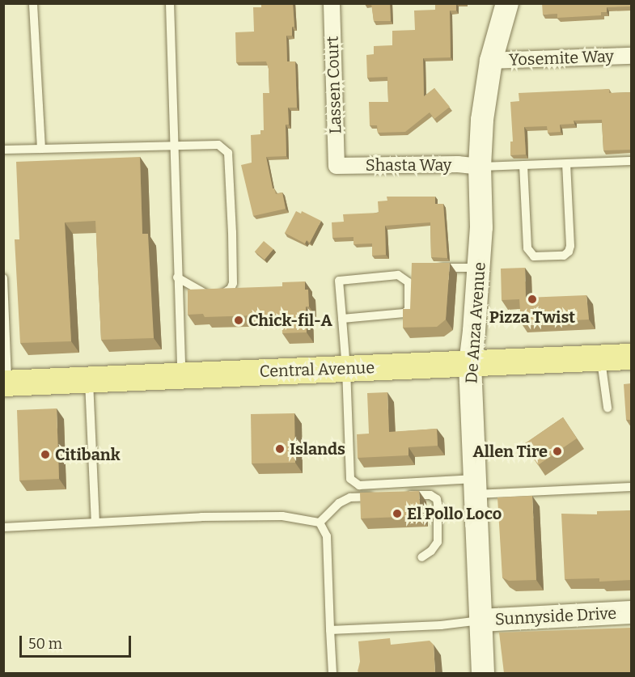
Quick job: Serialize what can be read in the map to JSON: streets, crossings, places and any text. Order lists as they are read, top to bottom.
{
  "streets": {
    "main road": ["Central Avenue"],
    "street": [
      "Yosemite Way",
      "Lassen Court",
      "Shasta Way",
      "De Anza Avenue",
      "Sunnyside Drive"
    ]
  },
  "crossings": [
    ["Yosemite Way", "De Anza Avenue"],
    ["Lassen Court", "Shasta Way"],
    ["Shasta Way", "De Anza Avenue"],
    ["De Anza Avenue", "Central Avenue"],
    ["De Anza Avenue", "Sunnyside Drive"]
  ],
  "places": [
    "Pizza Twist",
    "Chick-fil-A",
    "Islands",
    "Allen Tire",
    "Citibank",
    "El Pollo Loco"
  ],
  "scale_bar": "50 m"
}
